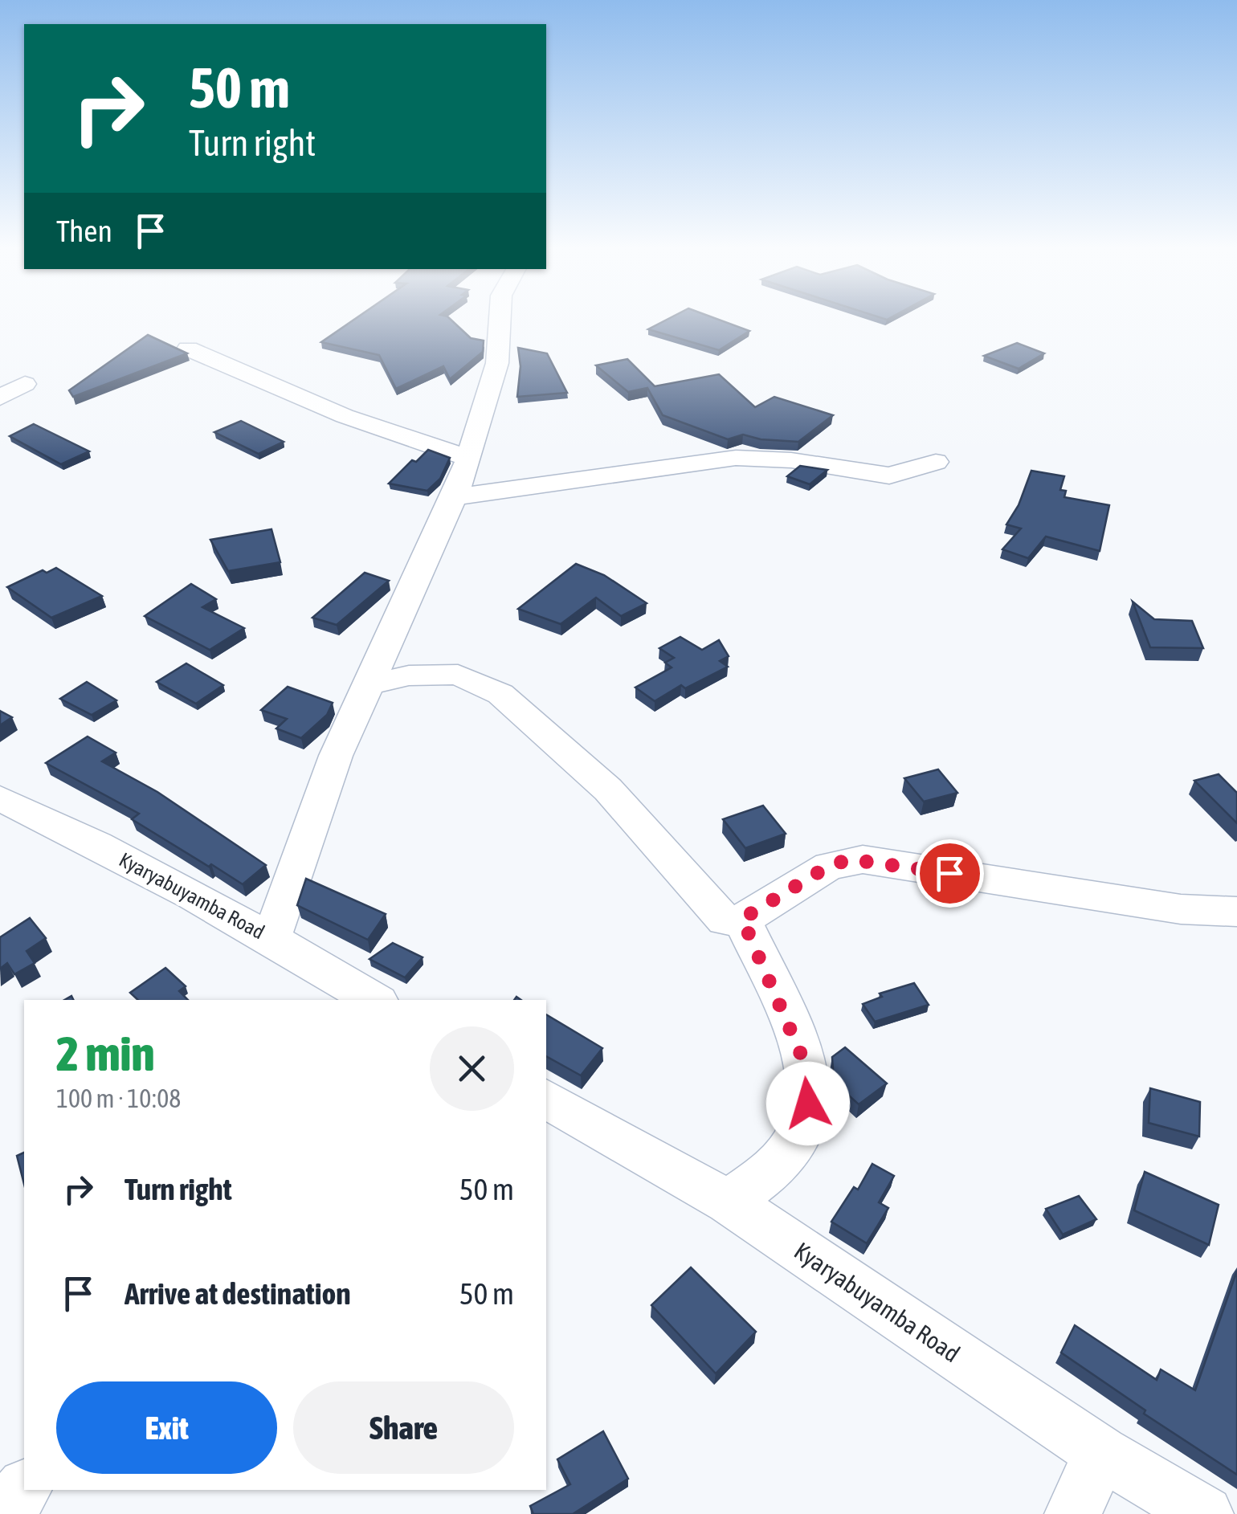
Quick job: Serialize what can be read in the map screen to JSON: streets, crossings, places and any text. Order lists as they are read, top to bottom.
{
  "streets": {
    "street": ["Kyaryabuyamba Road"]
  },
  "page": {
    "turn": ["50 m", "Turn right"],
    "then": "Then",
    "heading": ["2 min", "100 m · 10:08"],
    "list": [
      {
        "name": "Turn right",
        "value": "50 m"
      },
      {
        "name": "Arrive at destination",
        "value": "50 m"
      }
    ],
    "buttons": ["Exit", "Share"]
  }
}
